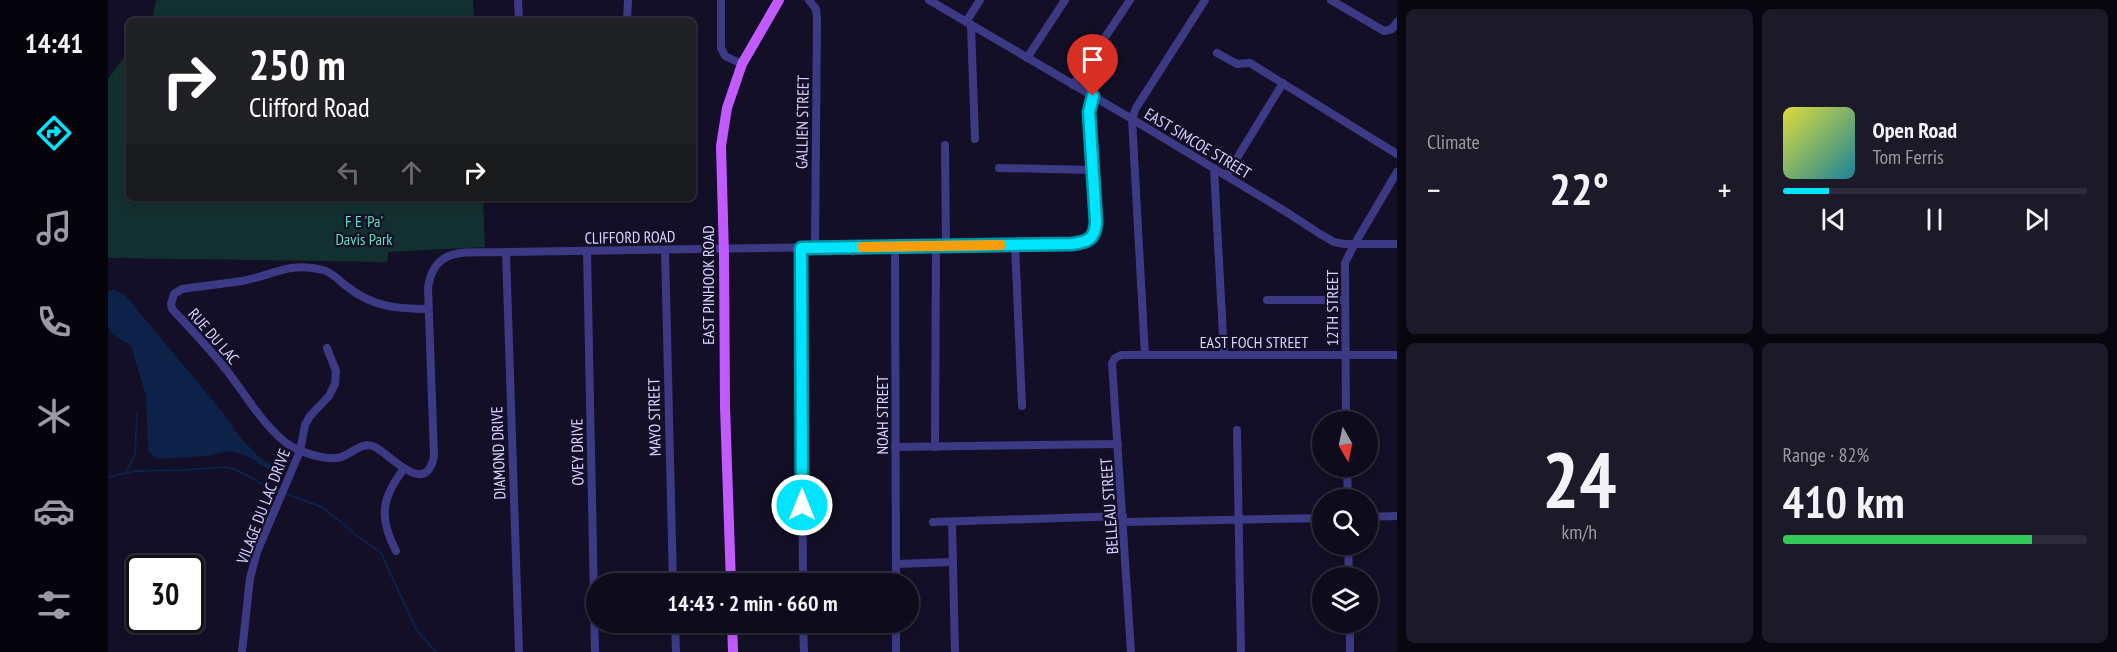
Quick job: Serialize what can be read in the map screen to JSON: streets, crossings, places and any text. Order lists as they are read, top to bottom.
{
  "streets": {
    "main road": ["EAST PINHOOK ROAD"],
    "street": [
      "GALLIEN STREET",
      "EAST SIMCOE STREET",
      "CLIFFORD ROAD",
      "12TH STREET",
      "RUE DU LAC",
      "EAST FOCH STREET",
      "NOAH STREET",
      "MAYO STREET",
      "OVEY DRIVE",
      "DIAMOND DRIVE",
      "VILAGE DU LAC DRIVE",
      "BELLEAU STREET"
    ]
  },
  "crossings": [
    ["GALLIEN STREET", "CLIFFORD ROAD"],
    ["EAST SIMCOE STREET", "CLIFFORD ROAD"],
    ["EAST SIMCOE STREET", "12TH STREET"],
    ["CLIFFORD ROAD", "EAST PINHOOK ROAD"],
    ["CLIFFORD ROAD", "RUE DU LAC"],
    ["CLIFFORD ROAD", "NOAH STREET"],
    ["CLIFFORD ROAD", "MAYO STREET"],
    ["CLIFFORD ROAD", "OVEY DRIVE"],
    ["CLIFFORD ROAD", "DIAMOND DRIVE"],
    ["12TH STREET", "EAST FOCH STREET"],
    ["RUE DU LAC", "VILAGE DU LAC DRIVE"],
    ["EAST FOCH STREET", "BELLEAU STREET"]
  ],
  "parks": ["F E 'Pa' Davis Park"],
  "north": "bottom",
  "page": {
    "tabs": "14:41",
    "tile": [
      "Climate",
      ["24", "km/h"],
      ["Range · 82%", "410 km"]
    ],
    "turn": ["250 m", "Clifford Road"],
    "song": ["Open Road", "Tom Ferris"],
    "heat": ["−", "22°", "+"],
    "limit": "30",
    "trip": "14:43 · 2 min · 660 m"
  }
}
